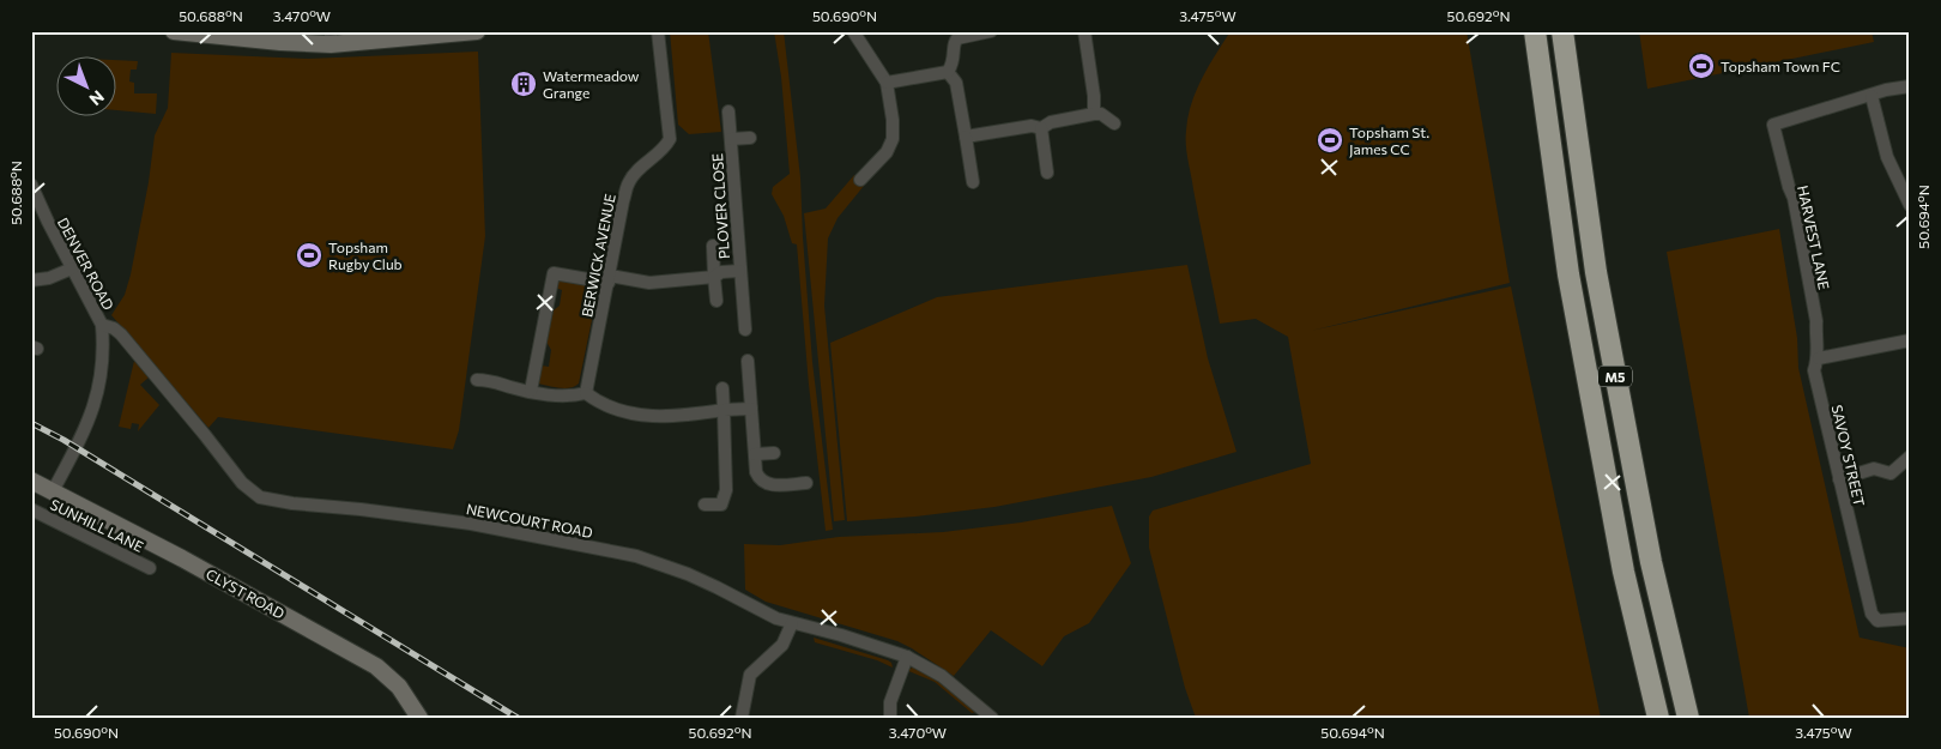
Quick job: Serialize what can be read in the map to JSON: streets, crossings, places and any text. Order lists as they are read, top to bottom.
{
  "streets": {
    "highway": ["M5"],
    "street": [
      "PLOVER CLOSE",
      "HARVEST LANE",
      "BERWICK AVENUE",
      "DENVER ROAD",
      "SAVOY STREET",
      "NEWCOURT ROAD",
      "SUNHILL LANE",
      "CLYST ROAD"
    ]
  },
  "crossings": [
    ["PLOVER CLOSE", "BERWICK AVENUE"],
    ["HARVEST LANE", "SAVOY STREET"],
    ["DENVER ROAD", "NEWCOURT ROAD"],
    ["DENVER ROAD", "CLYST ROAD"]
  ],
  "places": {
    "sports": ["Topsham Town FC", "Topsham St. James CC", "Topsham Rugby Club"],
    "building": ["Watermeadow Grange"]
  },
  "north": "bottom right",
  "coordinates": [
    "50.688°N",
    "3.470°W",
    "50.690°N",
    "3.475°W",
    "50.692°N",
    "50.694°N"
  ]
}
